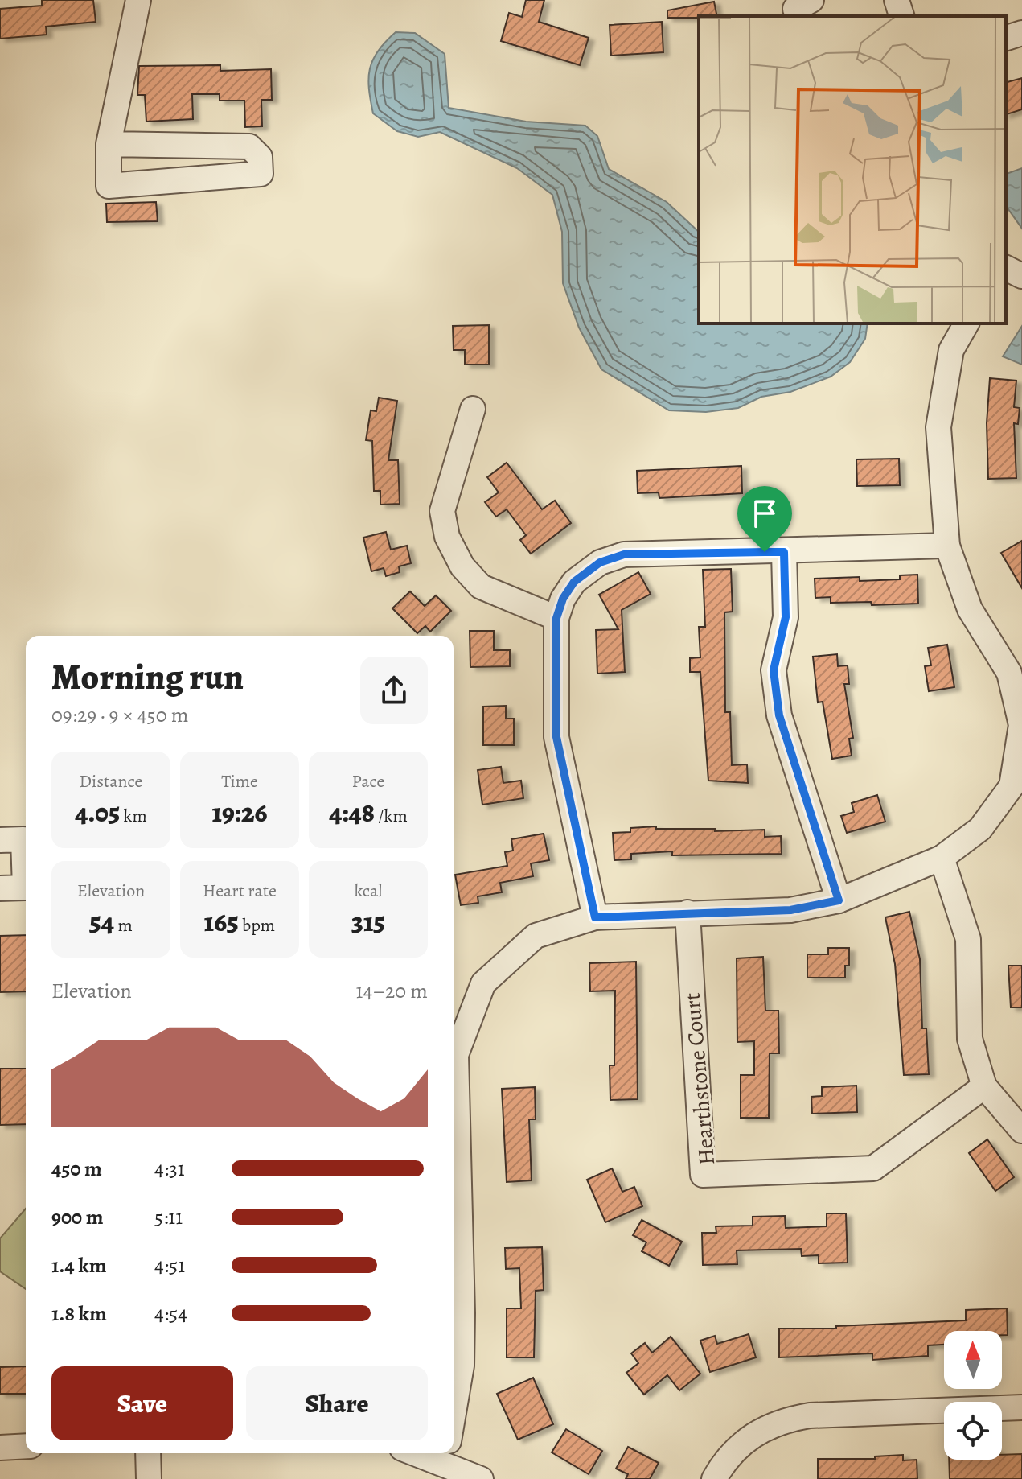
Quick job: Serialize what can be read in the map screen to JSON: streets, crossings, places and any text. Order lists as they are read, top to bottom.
{
  "streets": {
    "street": ["Hearthstone Court"]
  },
  "north": "top",
  "page": {
    "heading": ["Morning run", "09:29 · 9 × 450 m"],
    "stats": [
      ["Distance", "4.05 km"],
      ["Time", "19:26"],
      ["Pace", "4:48 /km"],
      ["Elevation", "54 m"],
      ["Heart rate", "165 bpm"],
      ["kcal", "315"]
    ],
    "chart": ["Elevation", "14–20 m"],
    "list": [
      {
        "name": "450 m",
        "note": "4:31"
      },
      {
        "name": "900 m",
        "note": "5:11"
      },
      {
        "name": "1.4 km",
        "note": "4:51"
      },
      {
        "name": "1.8 km",
        "note": "4:54"
      }
    ],
    "buttons": ["Save", "Share"]
  }
}
